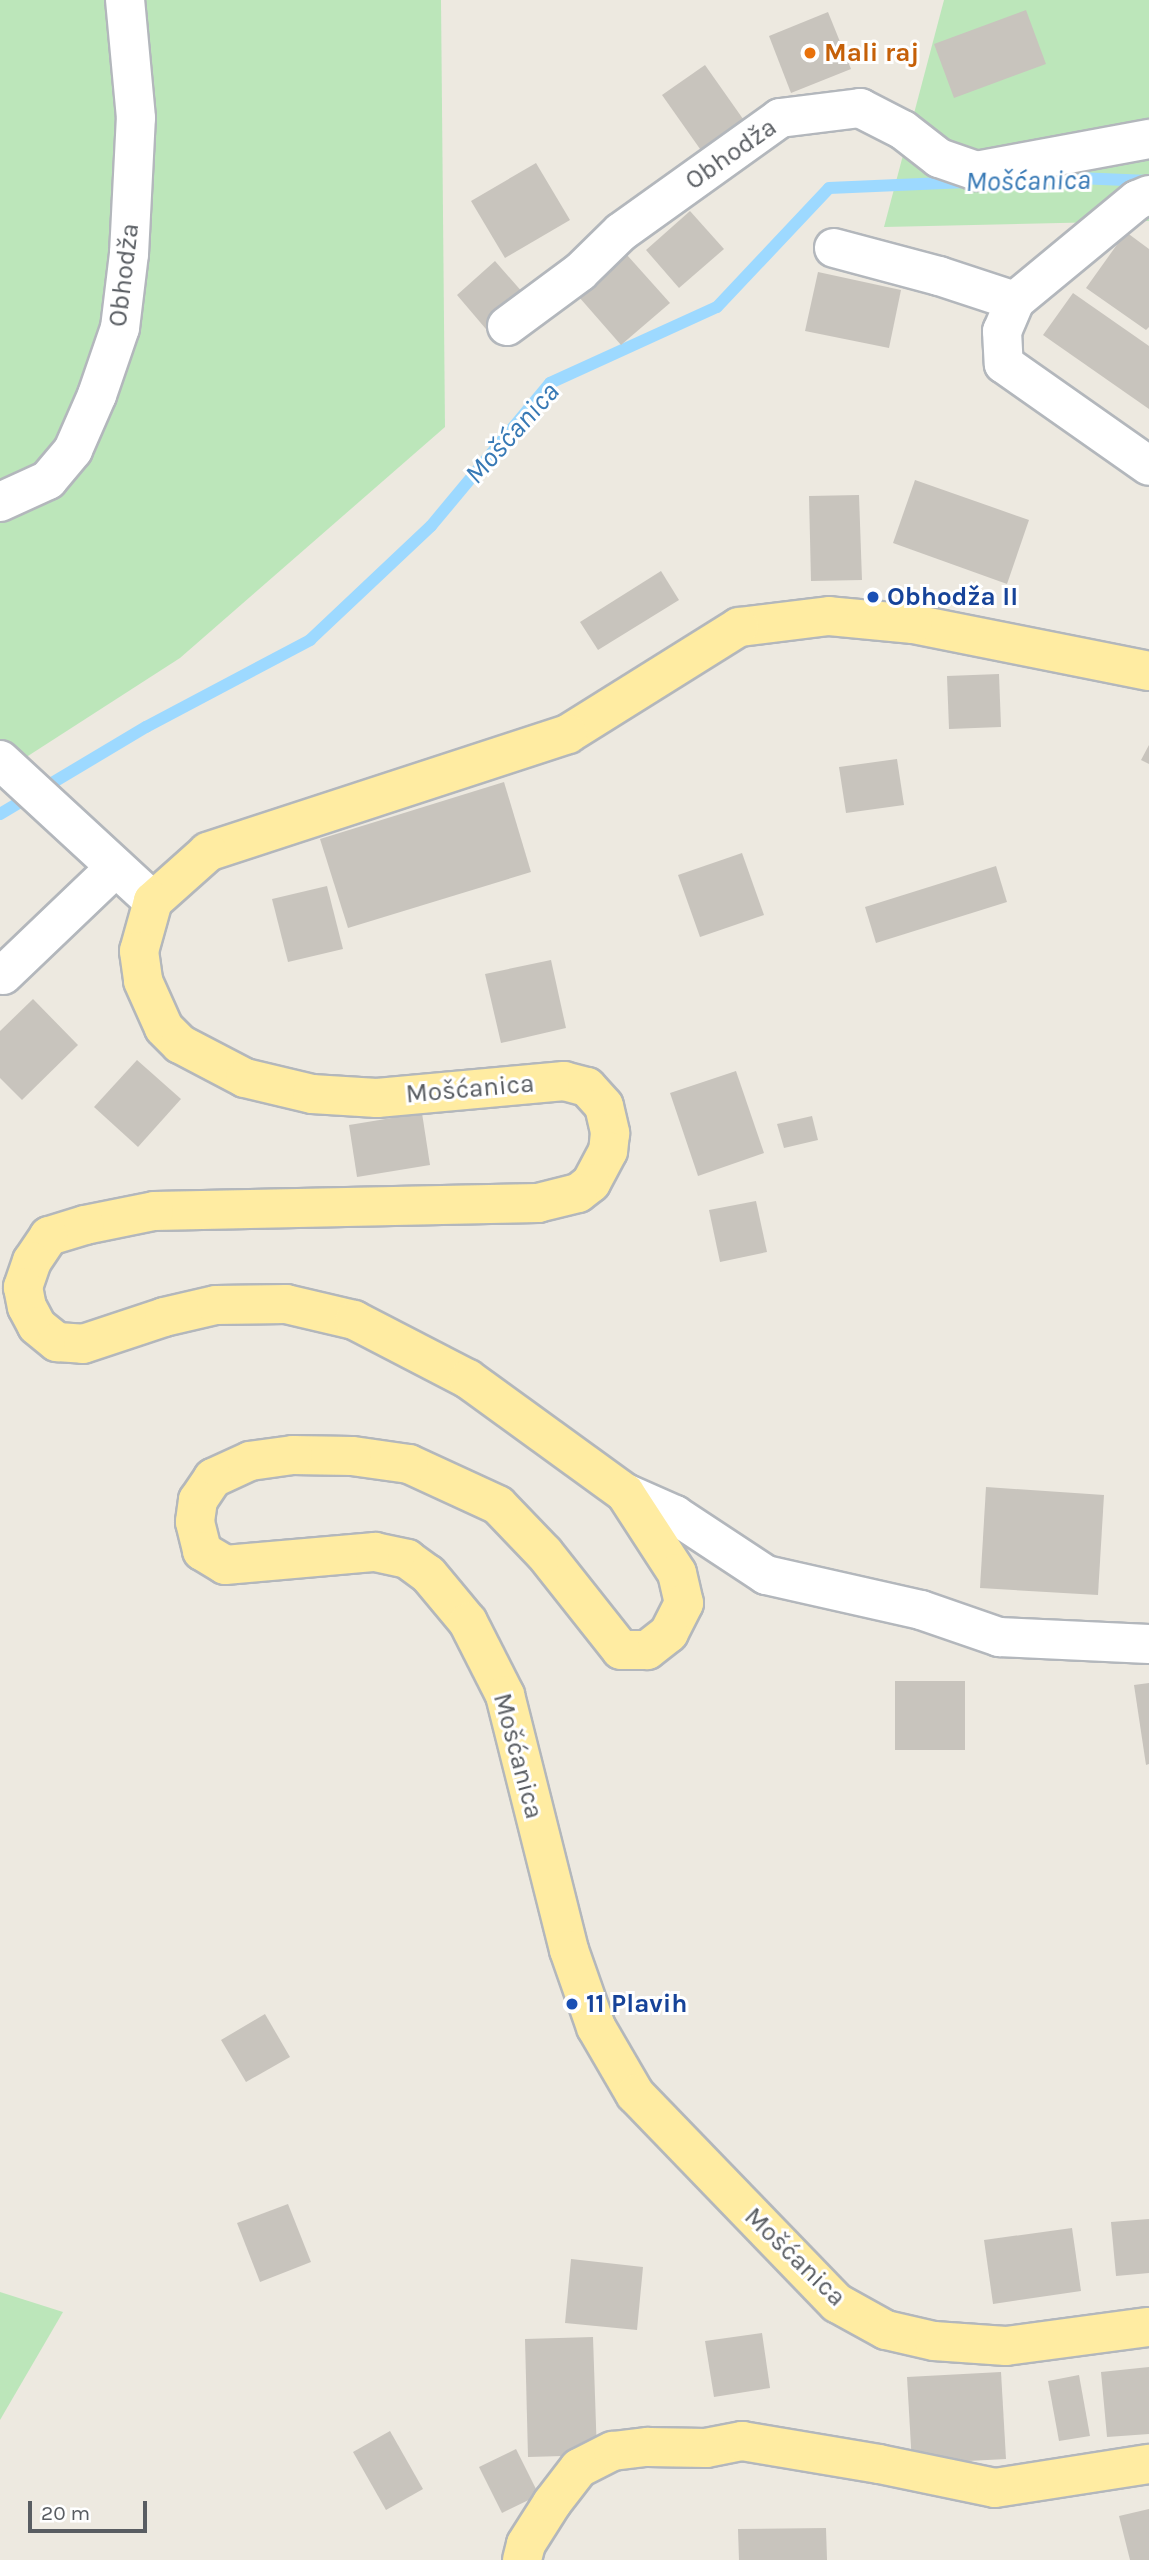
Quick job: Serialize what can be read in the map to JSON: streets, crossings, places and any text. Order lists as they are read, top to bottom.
{
  "streets": {
    "main road": ["Mošćanica"],
    "street": ["Obhodža"]
  },
  "water": ["Mošćanica"],
  "places": ["Mali raj", "Obhodža II", "11 Plavih"],
  "scale_bar": "20 m"
}
